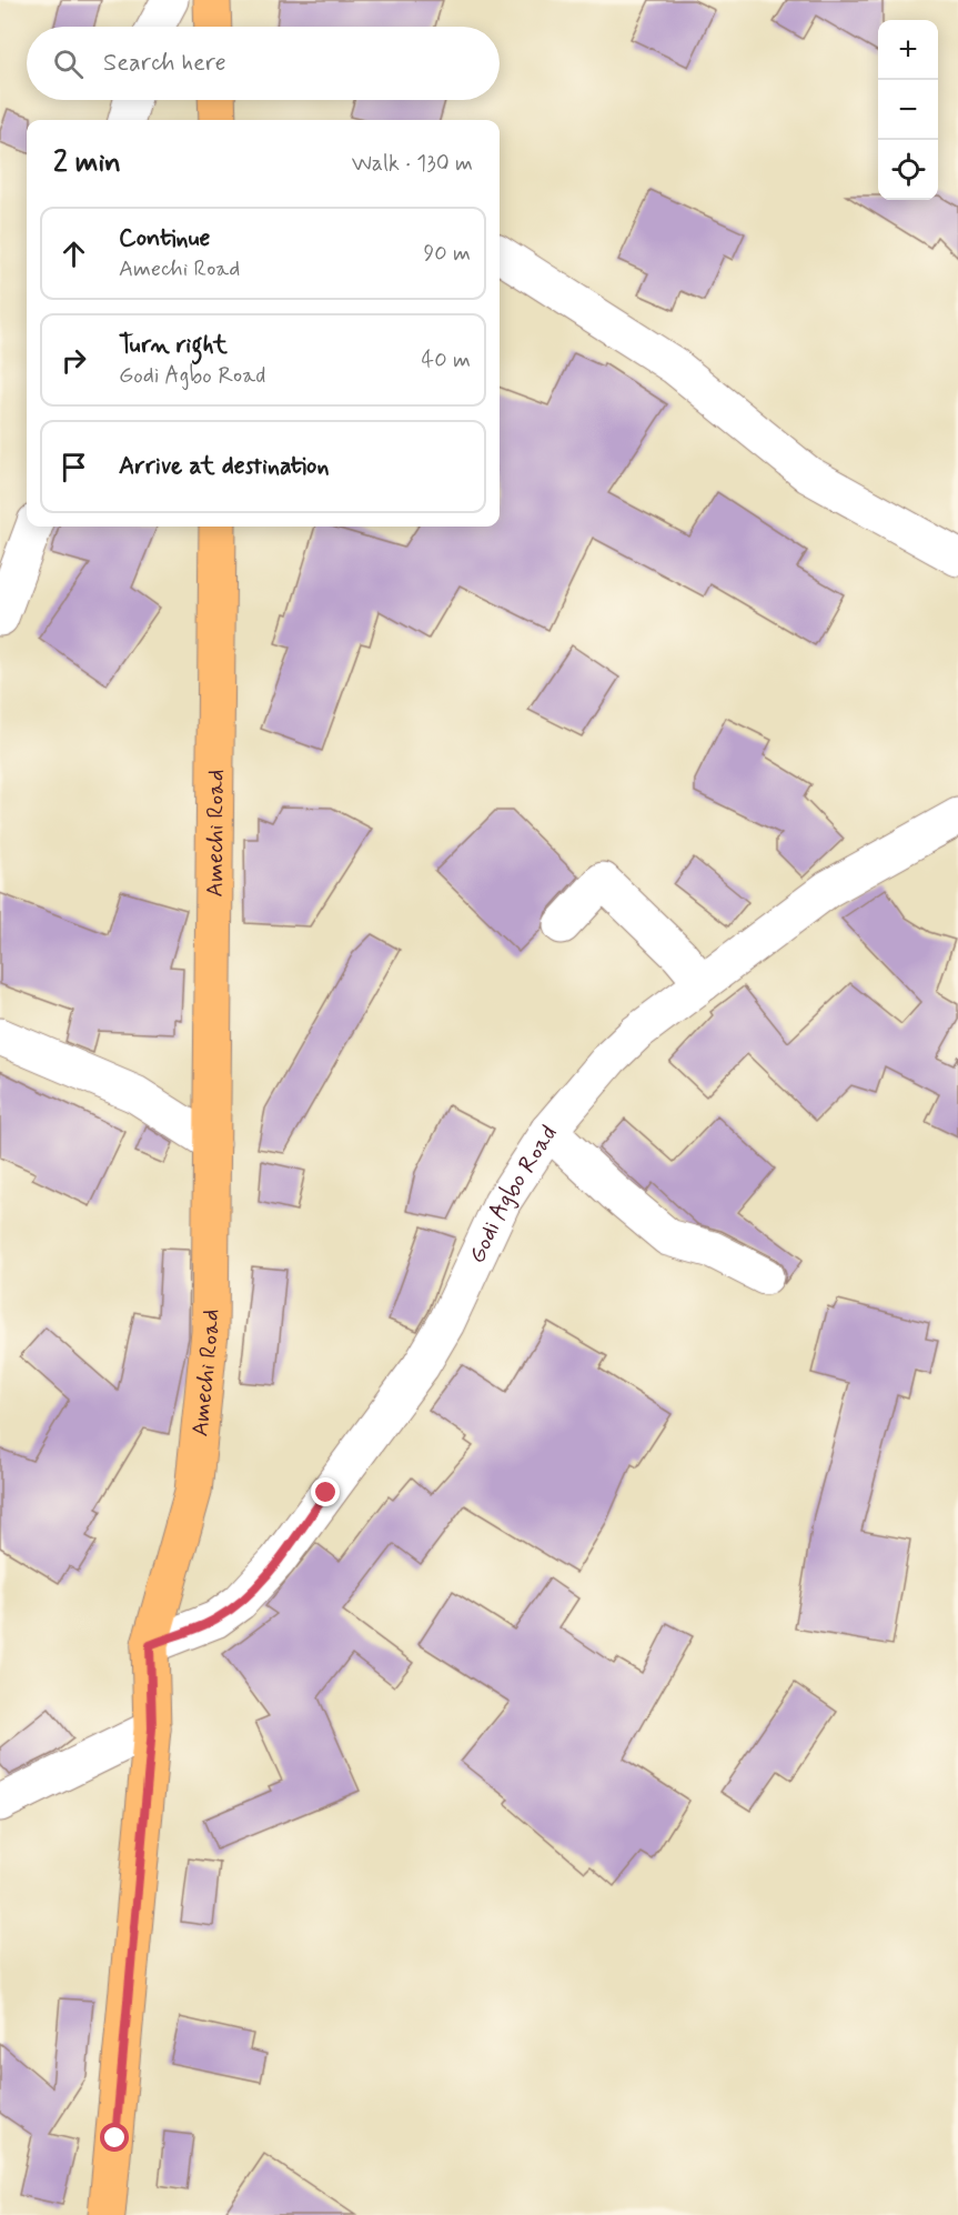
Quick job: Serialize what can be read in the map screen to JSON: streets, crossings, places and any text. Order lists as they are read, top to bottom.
{
  "streets": {
    "main road": ["Amechi Road"],
    "street": ["Godi Agbo Road"]
  },
  "crossings": [
    ["Amechi Road", "Godi Agbo Road"]
  ],
  "page": {
    "map_buttons": ["+", "−"],
    "search": "Search here",
    "heading": ["2 min", "Walk · 130 m"],
    "list": [
      ["Continue", "Amechi Road", "90 m"],
      ["Turn right", "Godi Agbo Road", "40 m"],
      "Arrive at destination"
    ]
  }
}
